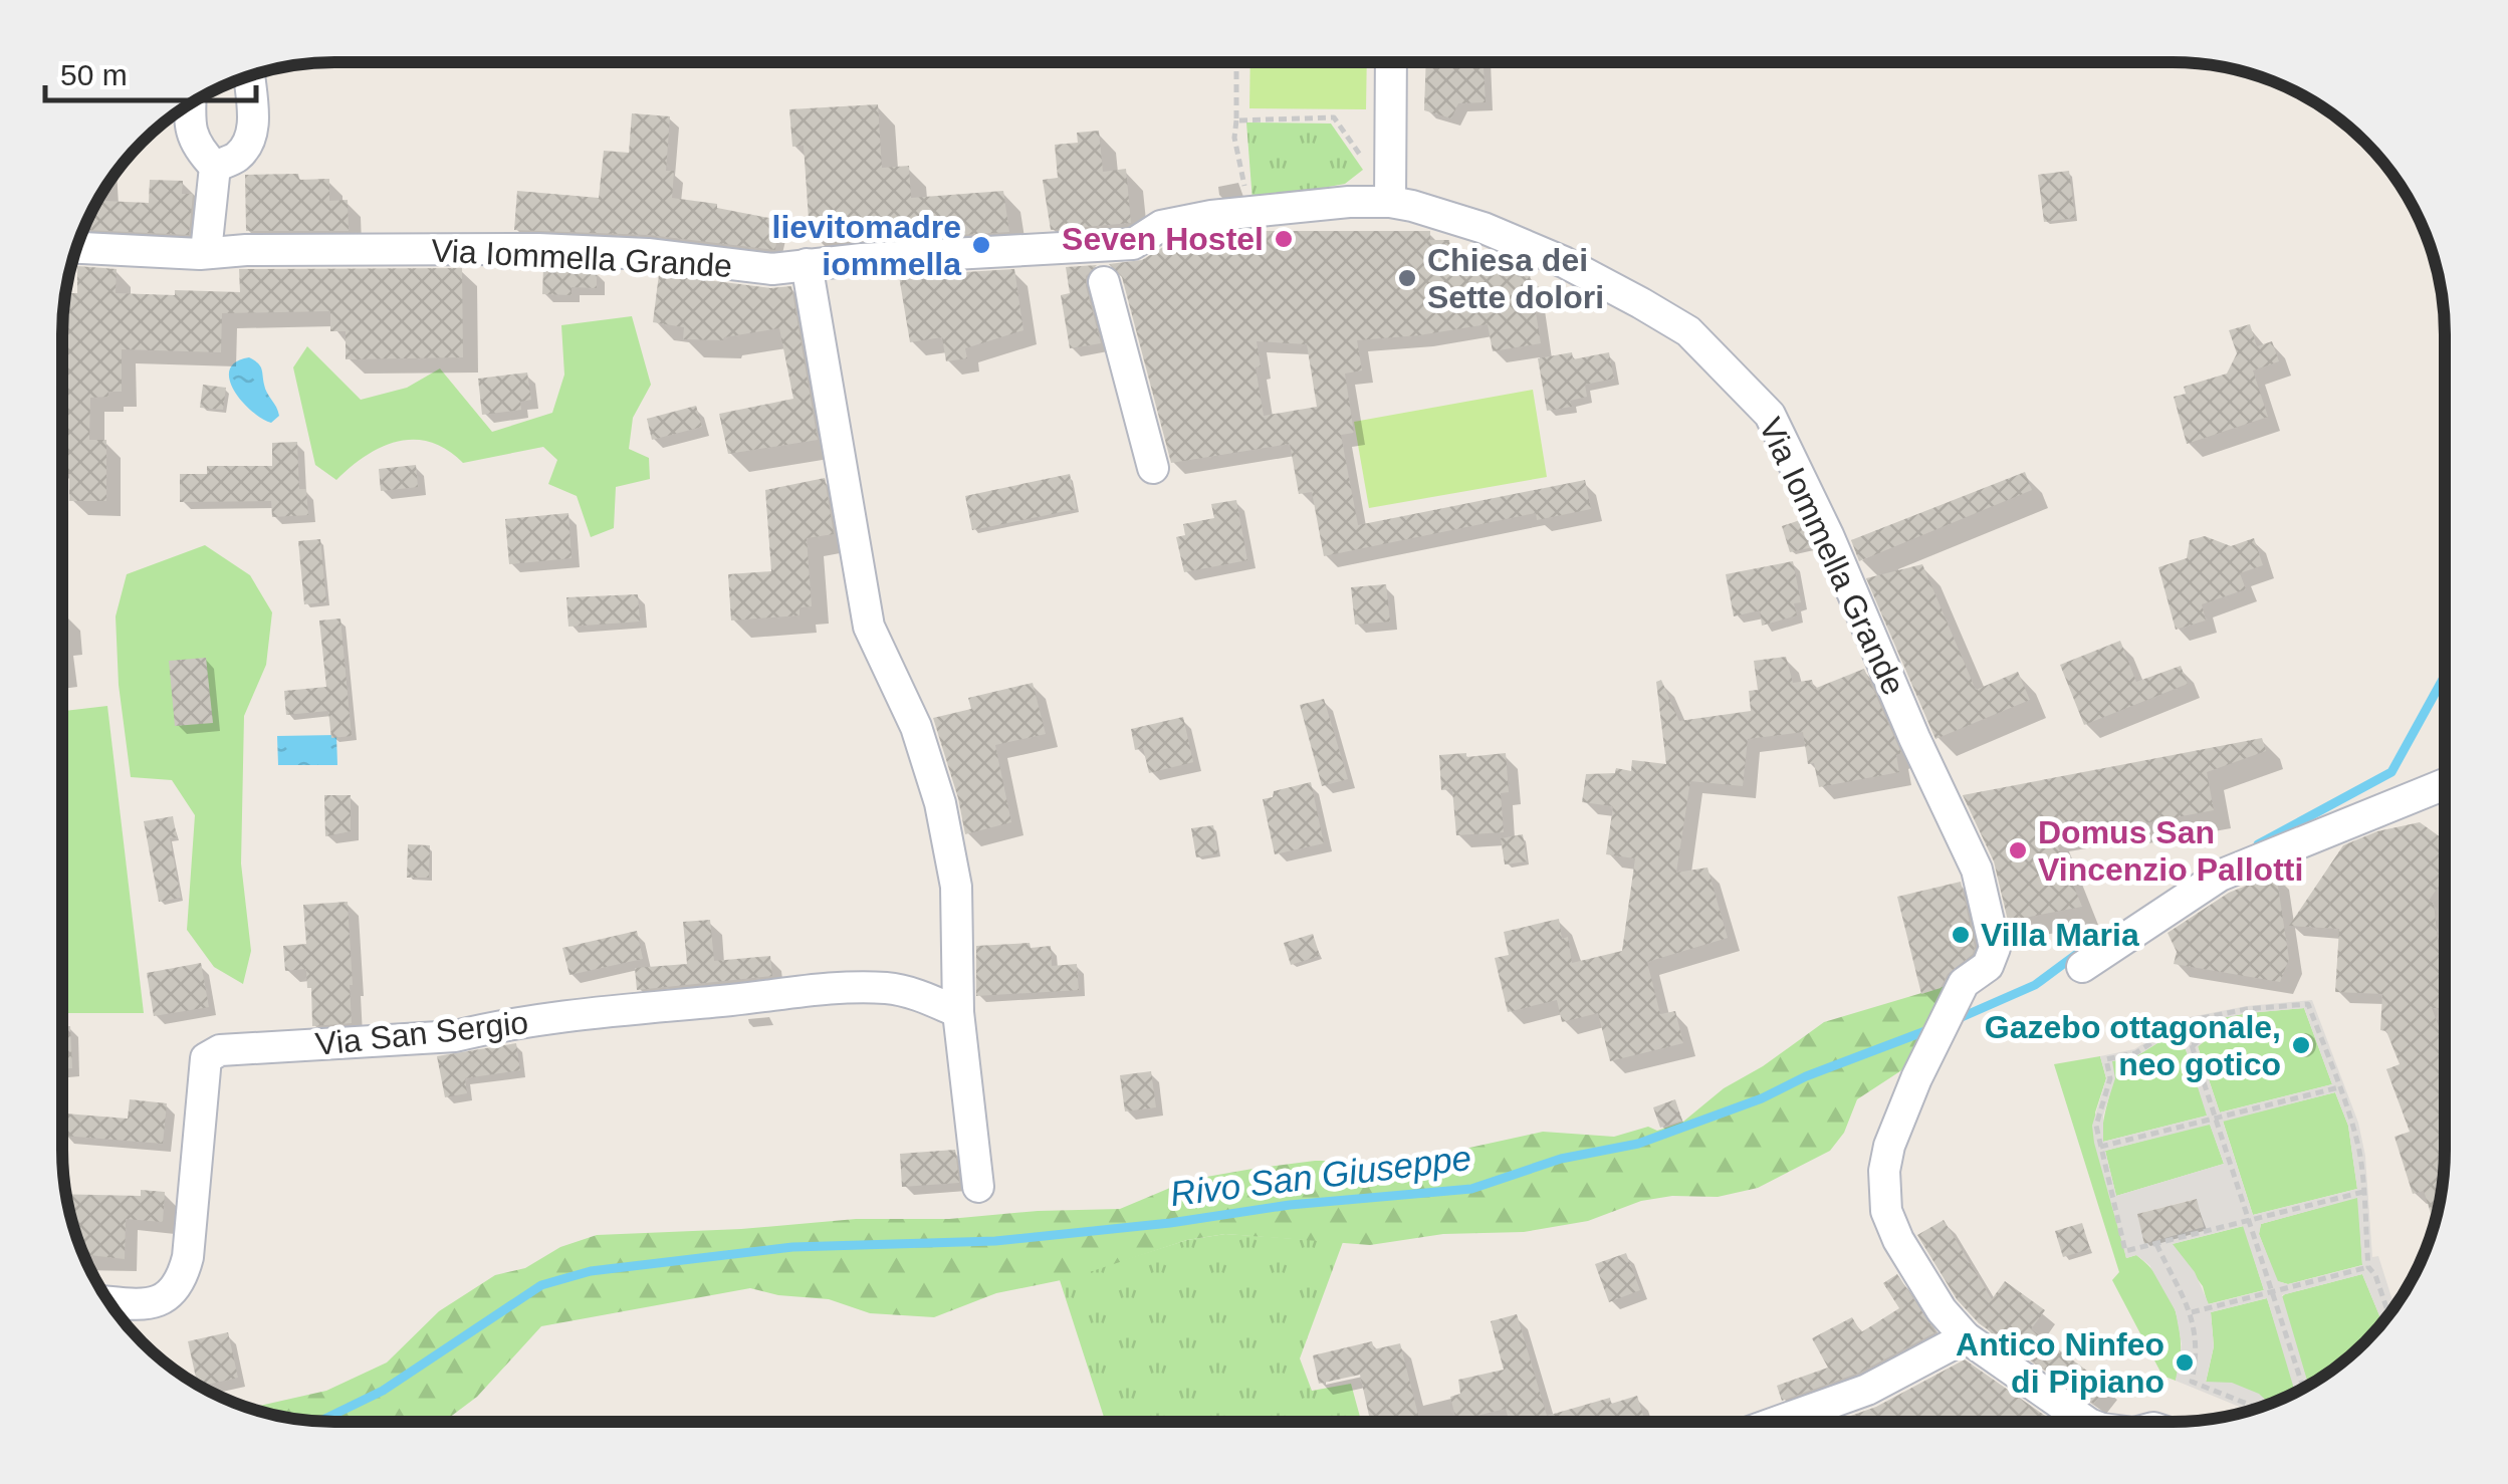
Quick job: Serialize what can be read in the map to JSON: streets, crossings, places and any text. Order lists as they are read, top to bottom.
{
  "streets": {
    "street": ["Via Iommella Grande", "Via San Sergio"]
  },
  "water": ["Rivo San Giuseppe"],
  "places": [
    "Seven Hostel",
    "lievitomadre iommella",
    "Chiesa dei Sette dolori",
    "Domus San Vincenzio Pallotti",
    "Villa Maria",
    "Gazebo ottagonale, neo gotico",
    "Antico Ninfeo di Pipiano"
  ],
  "scale_bar": "50 m"
}
